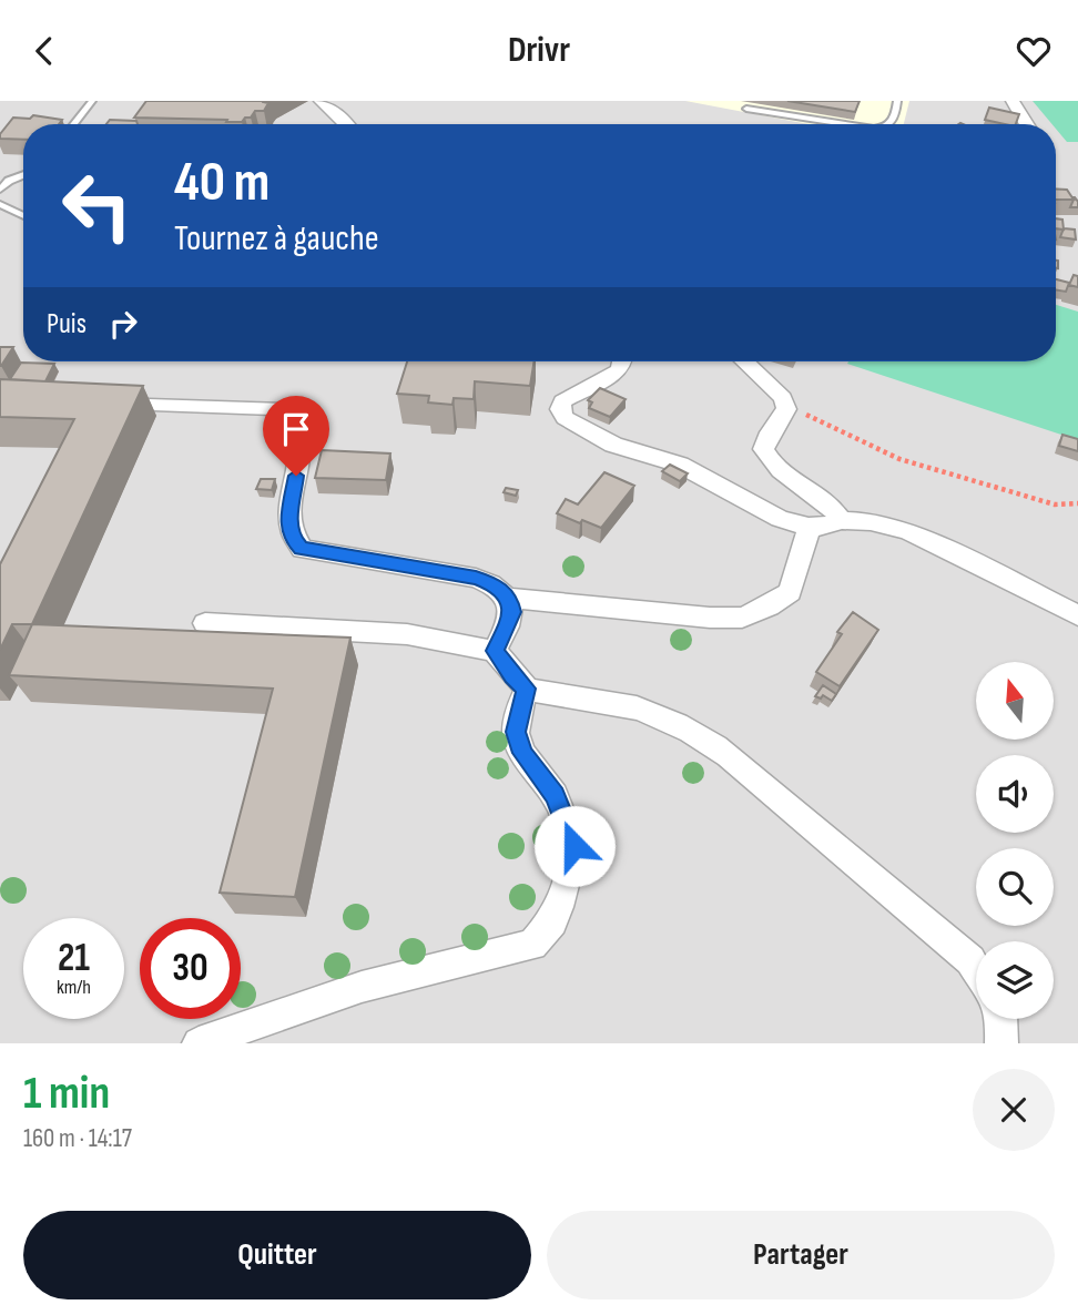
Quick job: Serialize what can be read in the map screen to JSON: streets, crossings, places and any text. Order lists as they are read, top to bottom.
{
  "north": "top",
  "page": {
    "header": "Drivr",
    "turn": ["40 m", "Tournez à gauche"],
    "then": "Puis",
    "speed": "21 km/h",
    "limit": "30",
    "heading": ["1 min", "160 m · 14:17"],
    "buttons": ["Quitter", "Partager"]
  }
}
